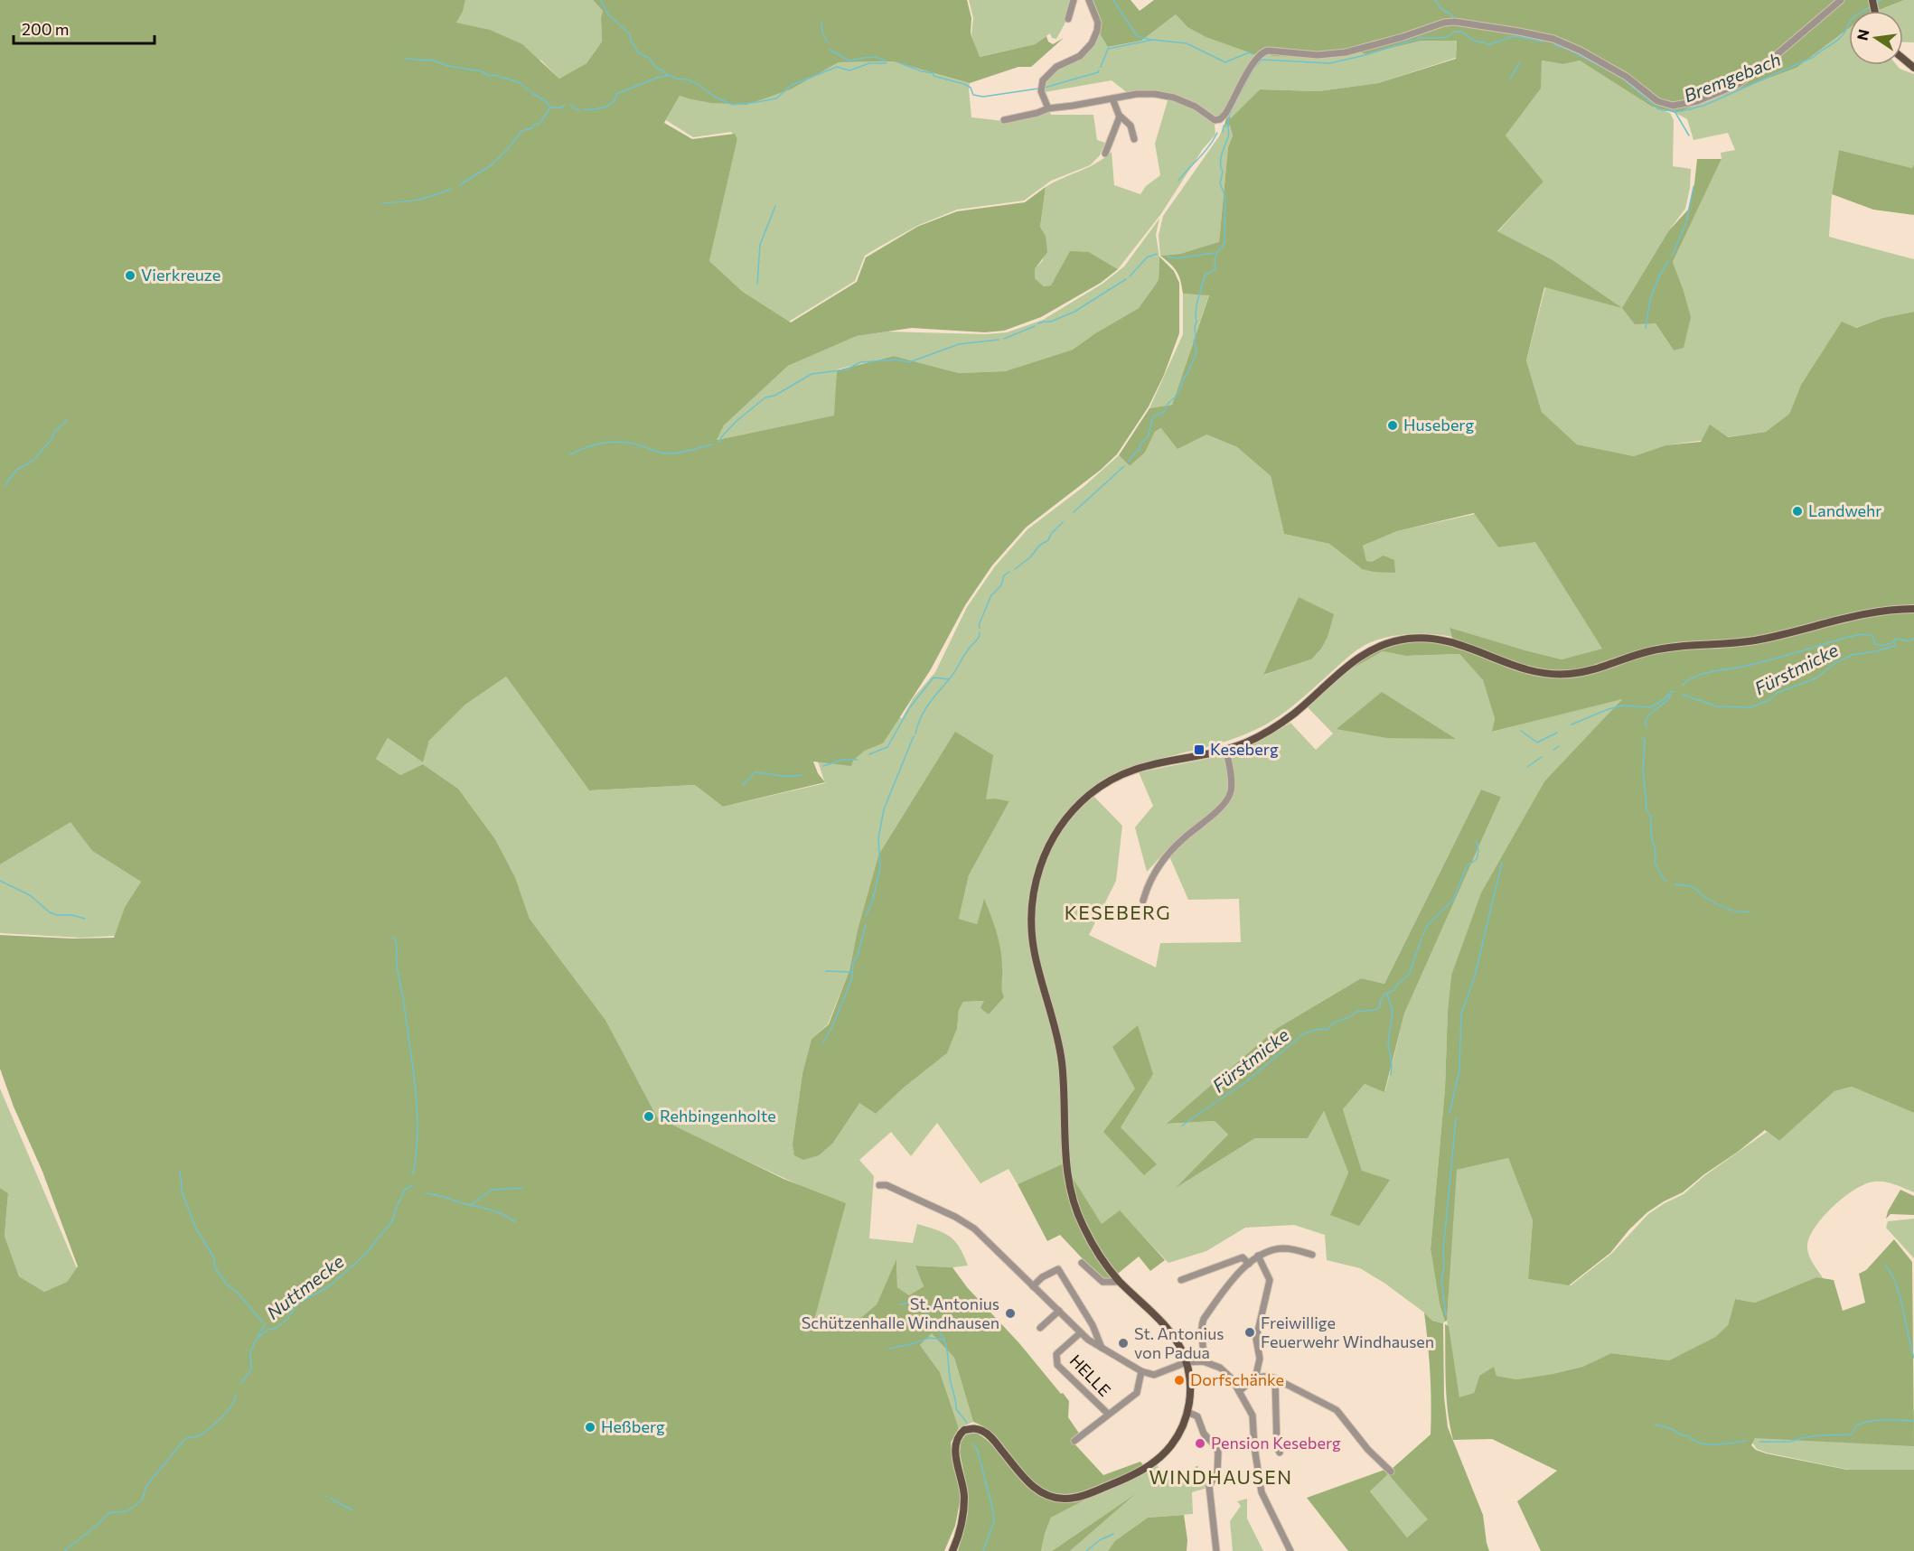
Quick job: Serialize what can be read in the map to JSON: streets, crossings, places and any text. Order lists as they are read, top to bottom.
{
  "streets": {
    "street": ["HELLE"]
  },
  "districts": ["KESEBERG", "WINDHAUSEN"],
  "water": ["Bremgebach", "Fürstmicke", "Nuttmecke"],
  "places": {
    "other": [
      "Vierkreuze",
      "Huseberg",
      "Landwehr",
      "Rehbingenholte",
      "St. Antonius Schützenhalle Windhausen",
      "Freiwillige Feuerwehr Windhausen",
      "St. Antonius von Padua",
      "Dorfschänke",
      "Heßberg",
      "Pension Keseberg"
    ],
    "transit": ["Keseberg"]
  },
  "scale_bar": "200 m",
  "north": "left"
}
